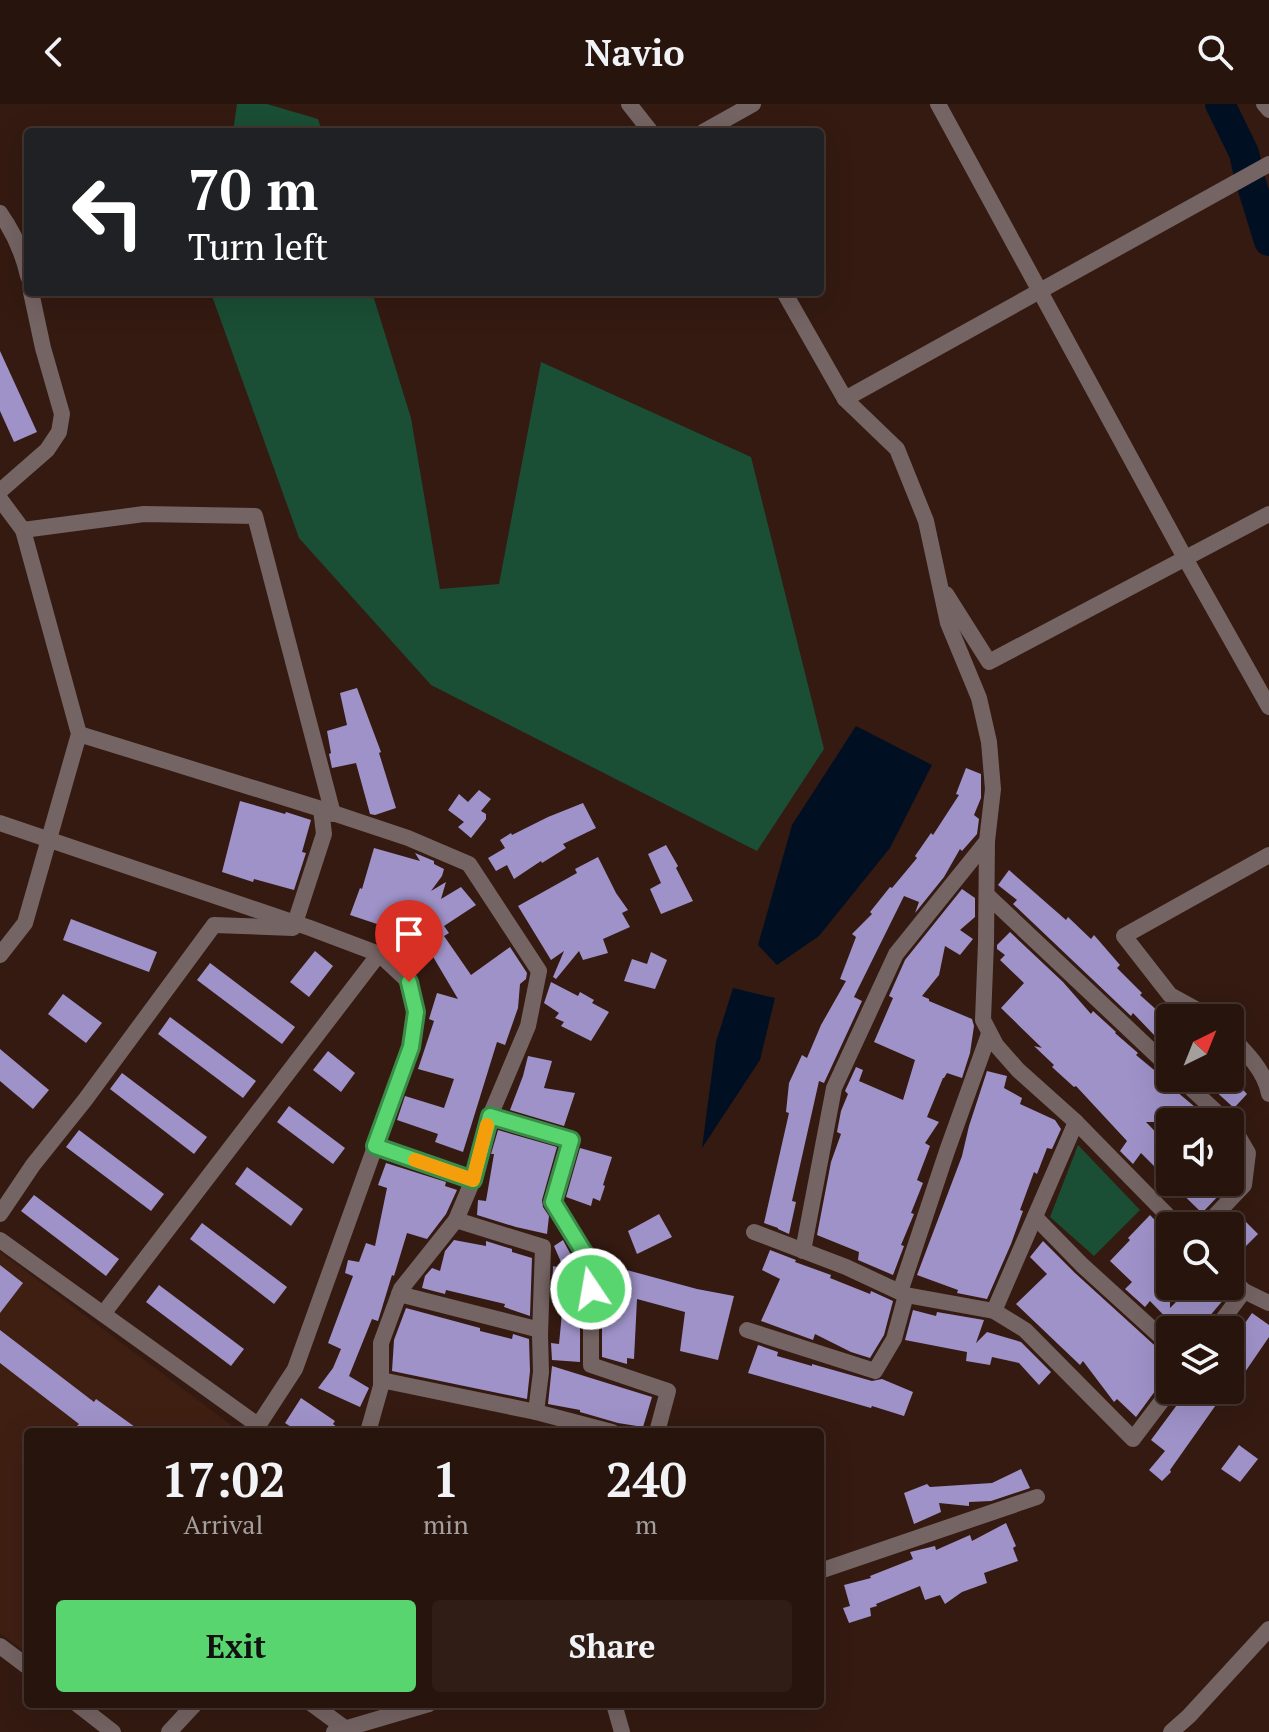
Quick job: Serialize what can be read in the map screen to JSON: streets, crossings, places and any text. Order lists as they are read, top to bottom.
{
  "north": "top right",
  "page": {
    "header": "Navio",
    "turn": ["70 m", "Turn left"],
    "eta": [
      "17:02",
      "Arrival",
      "1",
      "min",
      "240",
      "m"
    ],
    "buttons": ["Exit", "Share"]
  }
}
